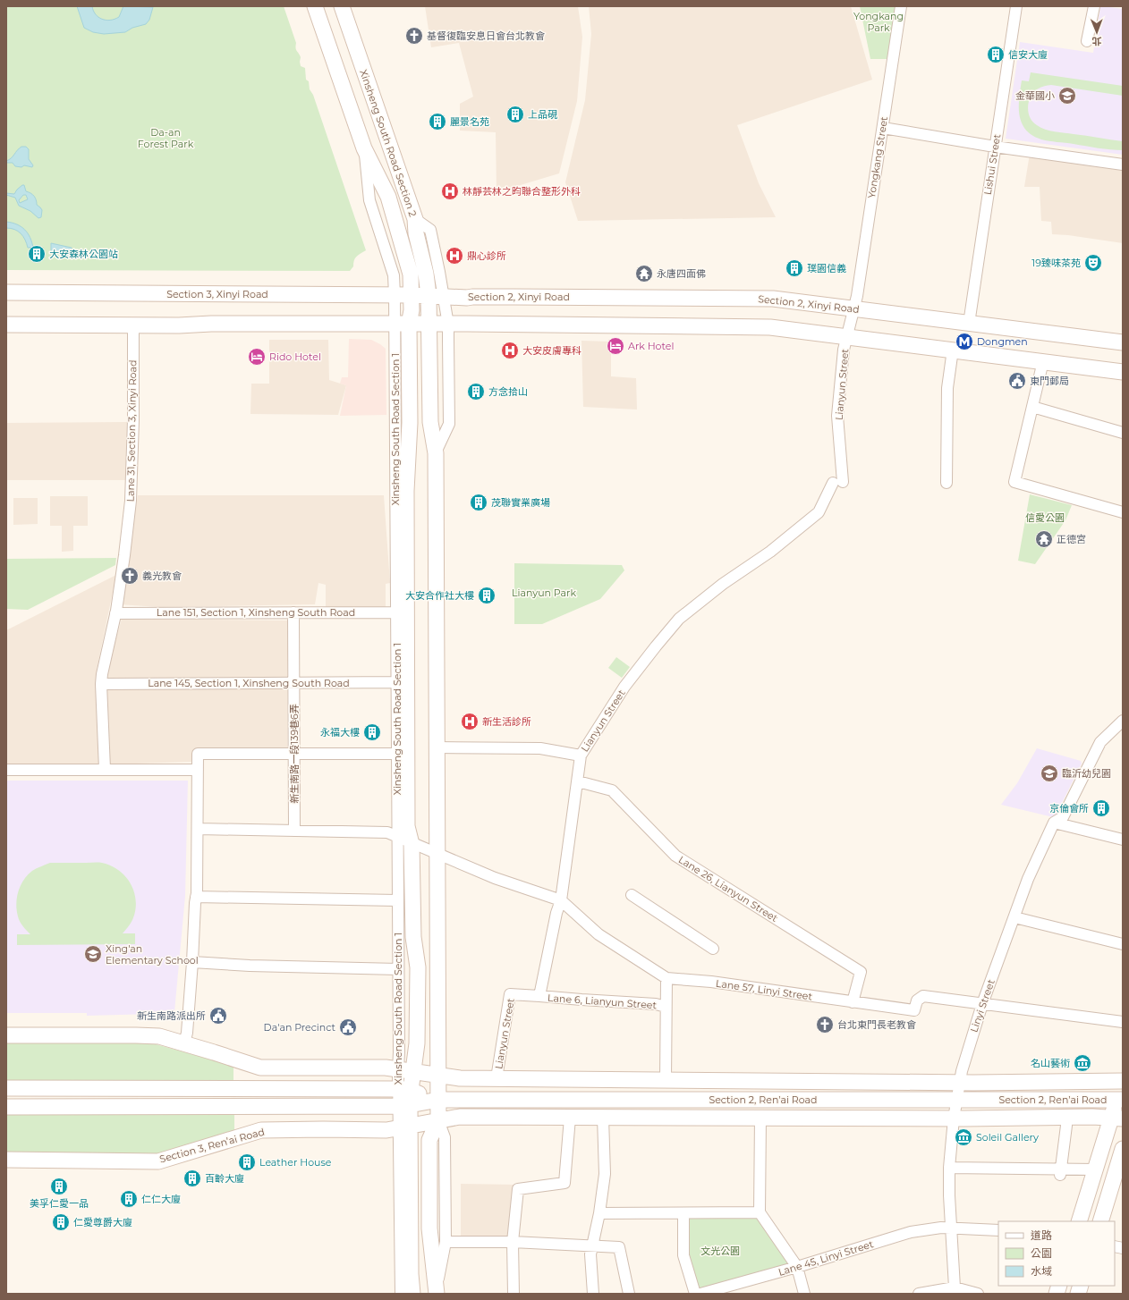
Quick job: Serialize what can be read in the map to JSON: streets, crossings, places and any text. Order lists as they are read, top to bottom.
{
  "streets": {
    "main road": [
      "Xinsheng South Road Section 2",
      "Section 3, Xinyi Road",
      "Section 2, Xinyi Road",
      "Xinsheng South Road Section 1",
      "Section 2, Ren’ai Road",
      "Section 3, Ren’ai Road"
    ],
    "street": [
      "Yongkang Street",
      "Lishui Street",
      "Lianyun Street",
      "Lane 31, Section 3, Xinyi Road",
      "Lane 151, Section 1, Xinsheng South Road",
      "Lane 145, Section 1, Xinsheng South Road",
      "新生南路一段139巷6弄",
      "Lane 26, Lianyun Street",
      "Lane 57, Linyi Street",
      "Lane 6, Lianyun Street",
      "Linyi Street",
      "Lane 45, Linyi Street"
    ]
  },
  "crossings": [
    ["Xinsheng South Road Section 2", "Section 3, Xinyi Road"],
    ["Xinsheng South Road Section 2", "Section 2, Xinyi Road"],
    ["Xinsheng South Road Section 2", "Xinsheng South Road Section 1"],
    ["Yongkang Street", "Section 2, Xinyi Road"],
    ["Yongkang Street", "Lianyun Street"],
    ["Lishui Street", "Section 2, Xinyi Road"],
    ["Section 3, Xinyi Road", "Section 2, Xinyi Road"],
    ["Section 3, Xinyi Road", "Xinsheng South Road Section 1"],
    ["Section 2, Xinyi Road", "Lianyun Street"],
    ["Lianyun Street", "Lane 26, Lianyun Street"],
    ["Lianyun Street", "Lane 57, Linyi Street"],
    ["Lianyun Street", "Lane 6, Lianyun Street"],
    ["Lianyun Street", "Section 2, Ren’ai Road"],
    ["Xinsheng South Road Section 1", "Lane 151, Section 1, Xinsheng South Road"],
    ["Xinsheng South Road Section 1", "Lane 145, Section 1, Xinsheng South Road"],
    ["Xinsheng South Road Section 1", "Section 2, Ren’ai Road"],
    ["Xinsheng South Road Section 1", "Section 3, Ren’ai Road"],
    ["Lane 31, Section 3, Xinyi Road", "Lane 151, Section 1, Xinsheng South Road"],
    ["Lane 31, Section 3, Xinyi Road", "Lane 145, Section 1, Xinsheng South Road"],
    ["Lane 151, Section 1, Xinsheng South Road", "新生南路一段139巷6弄"],
    ["Lane 145, Section 1, Xinsheng South Road", "新生南路一段139巷6弄"],
    ["Lane 26, Lianyun Street", "Lane 57, Linyi Street"],
    ["Lane 57, Linyi Street", "Linyi Street"],
    ["Linyi Street", "Section 2, Ren’ai Road"],
    ["Linyi Street", "Lane 45, Linyi Street"],
    ["Section 2, Ren’ai Road", "Section 3, Ren’ai Road"]
  ],
  "parks": [
    "Yongkang Park",
    "Da-an Forest Park",
    "信愛公園",
    "Lianyun Park",
    "文光公園"
  ],
  "places": {
    "church": ["基督復臨安息日會台北教會", "義光教會", "台北東門長老教會"],
    "building": [
      "信安大廈",
      "上品硯",
      "麗景名苑",
      "大安森林公園站",
      "璞園信義",
      "方念拾山",
      "茂聯實業廣場",
      "大安合作社大樓",
      "永福大樓",
      "京倫會所",
      "Leather House",
      "百齡大廈",
      "美孚仁愛一品",
      "仁仁大廈",
      "仁愛尊爵大廈"
    ],
    "school or university": ["金華國小", "臨沂幼兒園", "Xing'an Elementary School"],
    "hospital": [
      "林靜芸林之昀聯合整形外科",
      "鼎心診所",
      "大安皮膚專科",
      "新生活診所"
    ],
    "theatre": ["19臻味茶苑"],
    "temple": ["永唐四面佛", "正德宮"],
    "metro station": ["Dongmen"],
    "hotel": ["Ark Hotel", "Rido Hotel"],
    "public building": ["東門郵局", "新生南路派出所", "Da'an Precinct"],
    "museum": ["名山藝術", "Soleil Gallery"]
  },
  "legend": ["道路", "公園", "水域"],
  "north": "bottom"
}
